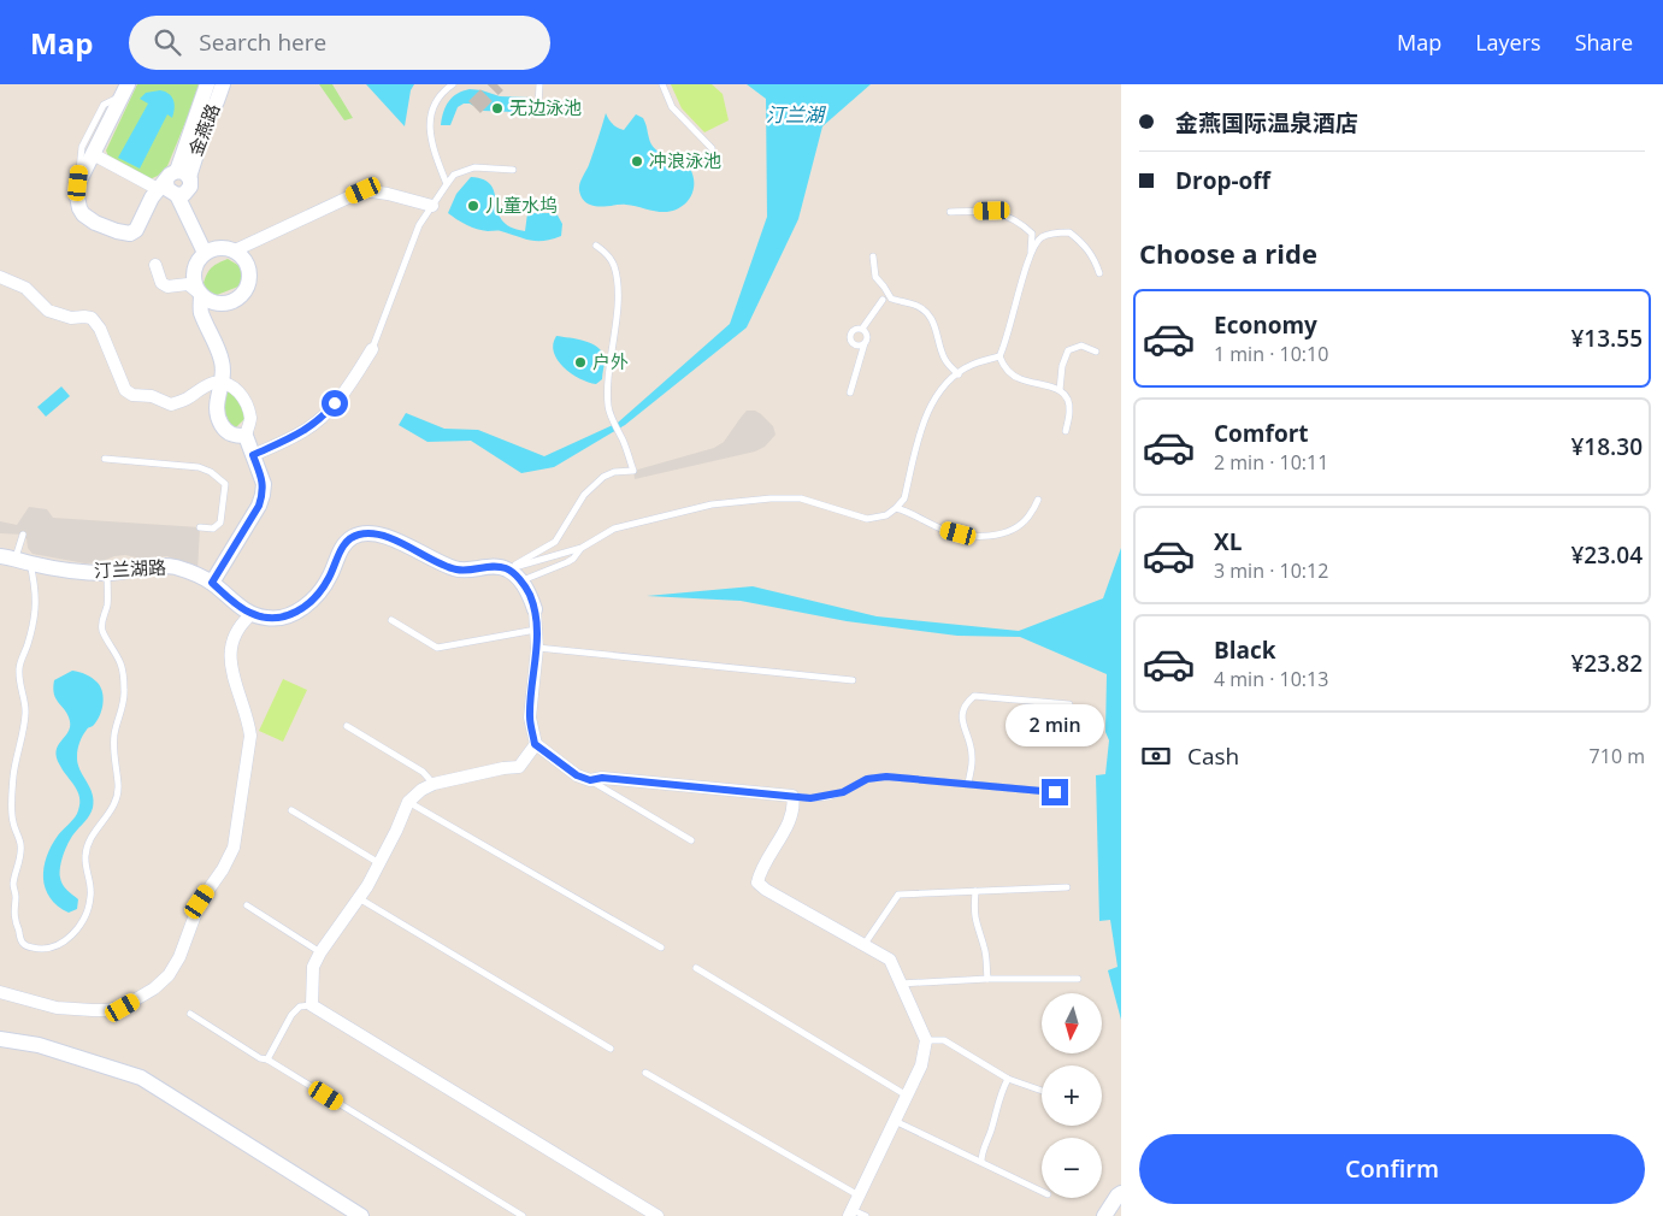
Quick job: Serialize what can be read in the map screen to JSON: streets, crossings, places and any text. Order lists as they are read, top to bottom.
{
  "streets": {
    "street": ["金燕路", "汀兰湖路"]
  },
  "water": ["汀兰湖"],
  "places": [
    "无边泳池",
    "冲浪泳池",
    "儿童水坞",
    "户外"
  ],
  "north": "bottom",
  "page": {
    "header": "Map",
    "search": "Search here",
    "nav": ["Map", "Layers", "Share"],
    "banner": ["金燕国际温泉酒店", "Drop-off"],
    "heading": "Choose a ride",
    "list": [
      {
        "name": "Economy",
        "note": "1 min · 10:10",
        "value": "¥13.55"
      },
      {
        "name": "Comfort",
        "note": "2 min · 10:11",
        "value": "¥18.30"
      },
      {
        "name": "XL",
        "note": "3 min · 10:12",
        "value": "¥23.04"
      },
      {
        "name": "Black",
        "note": "4 min · 10:13",
        "value": "¥23.82"
      }
    ],
    "bubble": "2 min",
    "pay": ["Cash", "710 m"],
    "map_buttons": ["+", "−"],
    "buttons": "Confirm"
  }
}
